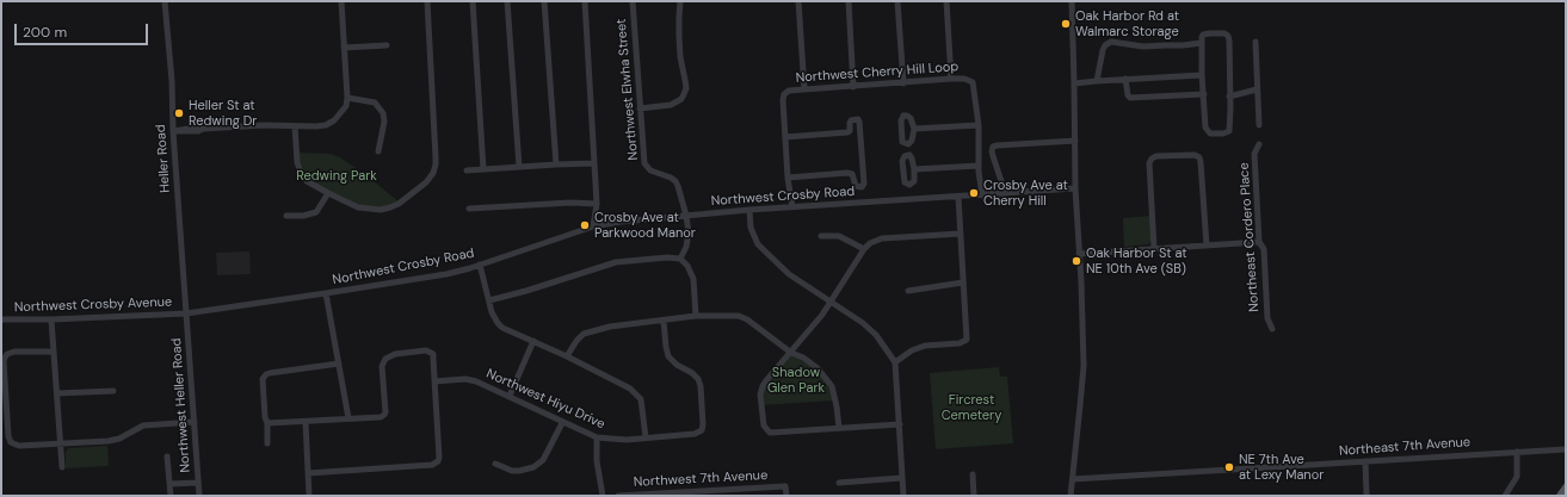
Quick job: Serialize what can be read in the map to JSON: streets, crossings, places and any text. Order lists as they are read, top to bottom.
{
  "streets": {
    "street": [
      "Northwest Cherry Hill Loop",
      "Northwest Elwha Street",
      "Heller Road",
      "Northwest Crosby Road",
      "Northeast Cordero Place",
      "Northwest Crosby Avenue",
      "Northwest Hiyu Drive",
      "Northwest Heller Road",
      "Northeast 7th Avenue",
      "Northwest 7th Avenue"
    ]
  },
  "crossings": [
    ["Northwest Cherry Hill Loop", "Northwest Crosby Road"],
    ["Northwest Elwha Street", "Northwest Crosby Road"],
    ["Heller Road", "Northwest Crosby Road"],
    ["Heller Road", "Northwest Crosby Avenue"],
    ["Heller Road", "Northwest Heller Road"],
    ["Northwest Crosby Road", "Northwest Crosby Avenue"],
    ["Northwest Crosby Road", "Northwest Heller Road"],
    ["Northwest Crosby Avenue", "Northwest Heller Road"]
  ],
  "parks": ["Redwing Park", "Shadow Glen Park", "Fircrest Cemetery"],
  "places": [
    "Oak Harbor Rd at Walmarc Storage",
    "Heller St at Redwing Dr",
    "Crosby Ave at Cherry Hill",
    "Crosby Ave at Parkwood Manor",
    "Oak Harbor St at NE 10th Ave (SB)",
    "NE 7th Ave at Lexy Manor"
  ],
  "scale_bar": "200 m"
}
